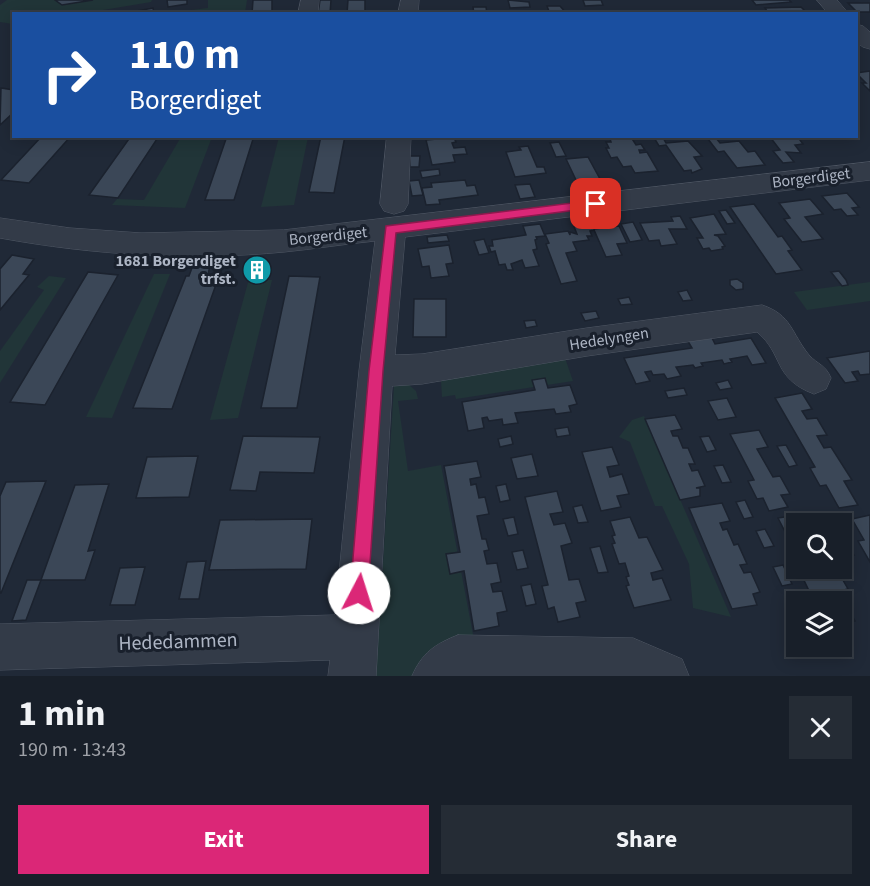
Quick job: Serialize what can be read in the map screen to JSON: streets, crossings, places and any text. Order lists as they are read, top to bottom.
{
  "streets": {
    "street": ["Borgerdiget", "Hedelyngen", "Hededammen"]
  },
  "places": {
    "building": ["1681 Borgerdiget trfst."]
  },
  "page": {
    "turn": ["110 m", "Borgerdiget"],
    "heading": ["1 min", "190 m · 13:43"],
    "buttons": ["Exit", "Share"]
  }
}
